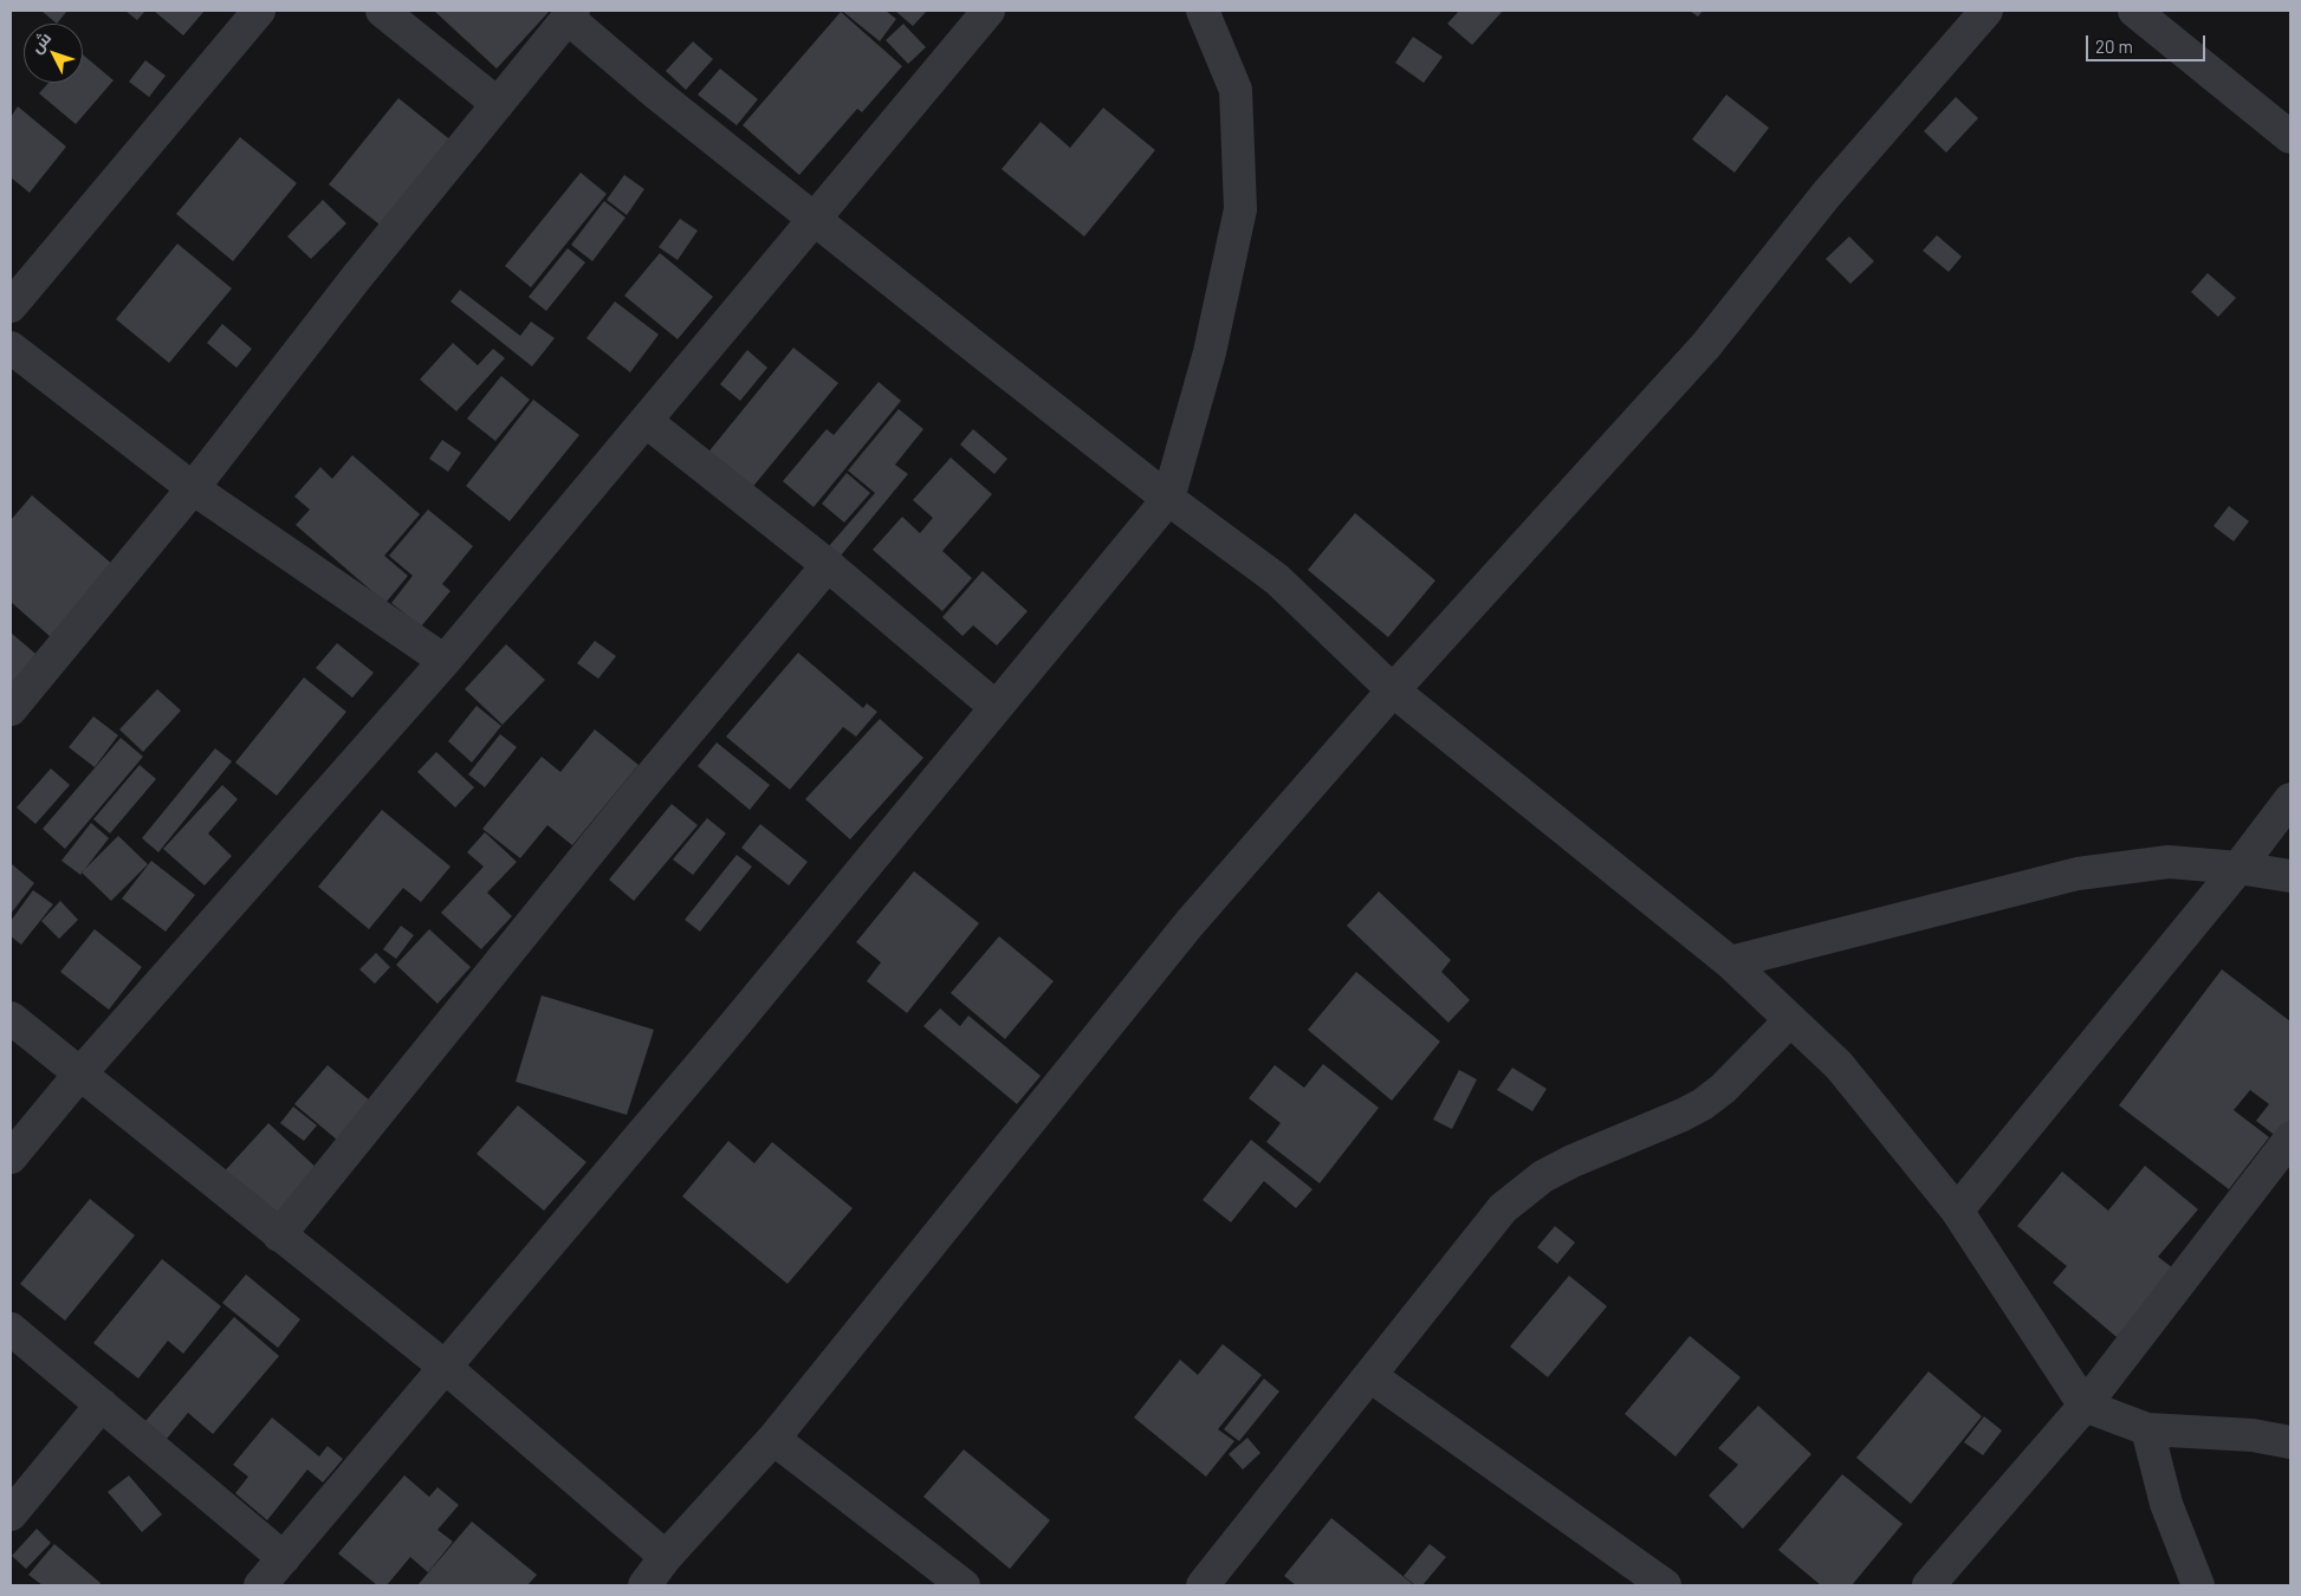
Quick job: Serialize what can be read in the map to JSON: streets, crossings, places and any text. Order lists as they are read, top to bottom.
{
  "scale_bar": "20 m",
  "north": "top left"
}
